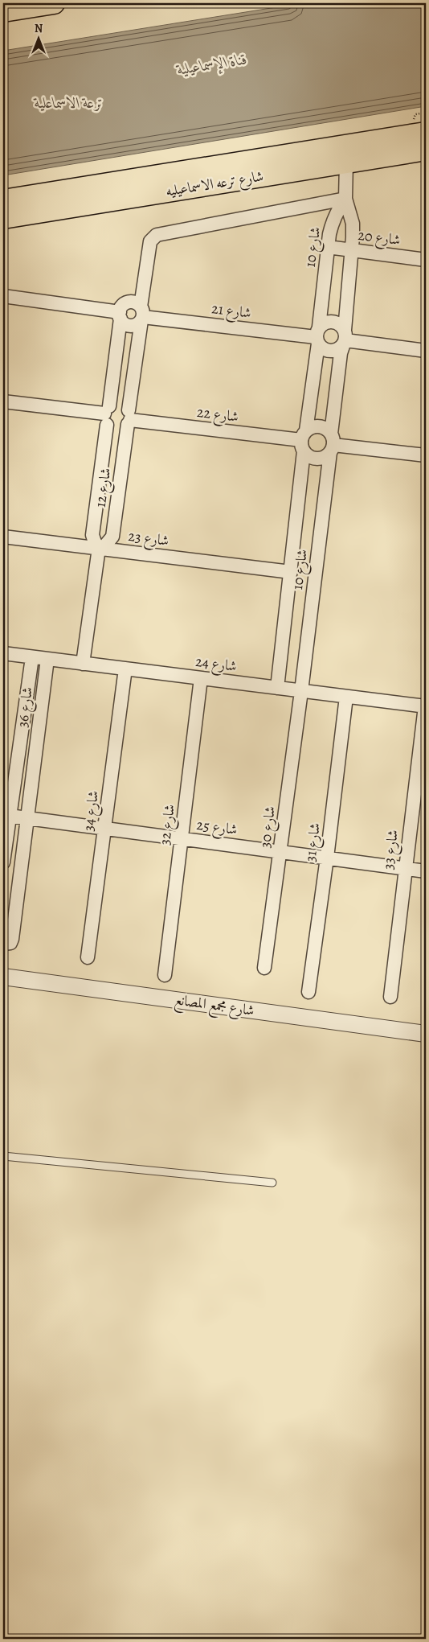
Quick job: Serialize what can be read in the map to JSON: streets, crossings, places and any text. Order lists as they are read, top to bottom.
{
  "streets": {
    "main road": ["شارع ترعه الاسماعيليه"],
    "street": [
      "شارع 20",
      "شارع 10",
      "شارع 21",
      "شارع 22",
      "شارع 12",
      "شارع 23",
      "شارع 24",
      "شارع 36",
      "شارع 34",
      "شارع 32",
      "شارع 25",
      "شارع 30",
      "شارع 31",
      "شارع 33",
      "شارع مجمع المصانع"
    ]
  },
  "crossings": [
    ["شارع ترعه الاسماعيليه", "شارع 10"],
    ["شارع 20", "شارع 10"],
    ["شارع 10", "شارع 21"],
    ["شارع 10", "شارع 22"],
    ["شارع 10", "شارع 12"],
    ["شارع 10", "شارع 23"],
    ["شارع 10", "شارع 24"],
    ["شارع 10", "شارع 30"],
    ["شارع 21", "شارع 12"],
    ["شارع 22", "شارع 12"],
    ["شارع 12", "شارع 23"],
    ["شارع 12", "شارع 24"],
    ["شارع 24", "شارع 36"],
    ["شارع 24", "شارع 34"],
    ["شارع 24", "شارع 32"],
    ["شارع 24", "شارع 30"],
    ["شارع 24", "شارع 31"],
    ["شارع 24", "شارع 33"],
    ["شارع 36", "شارع 25"],
    ["شارع 34", "شارع 25"],
    ["شارع 32", "شارع 25"],
    ["شارع 25", "شارع 30"],
    ["شارع 25", "شارع 31"],
    ["شارع 25", "شارع 33"]
  ],
  "water": ["قناة الإسماعيلية", "ترعة الاسماعلية"],
  "north": "top"
}
